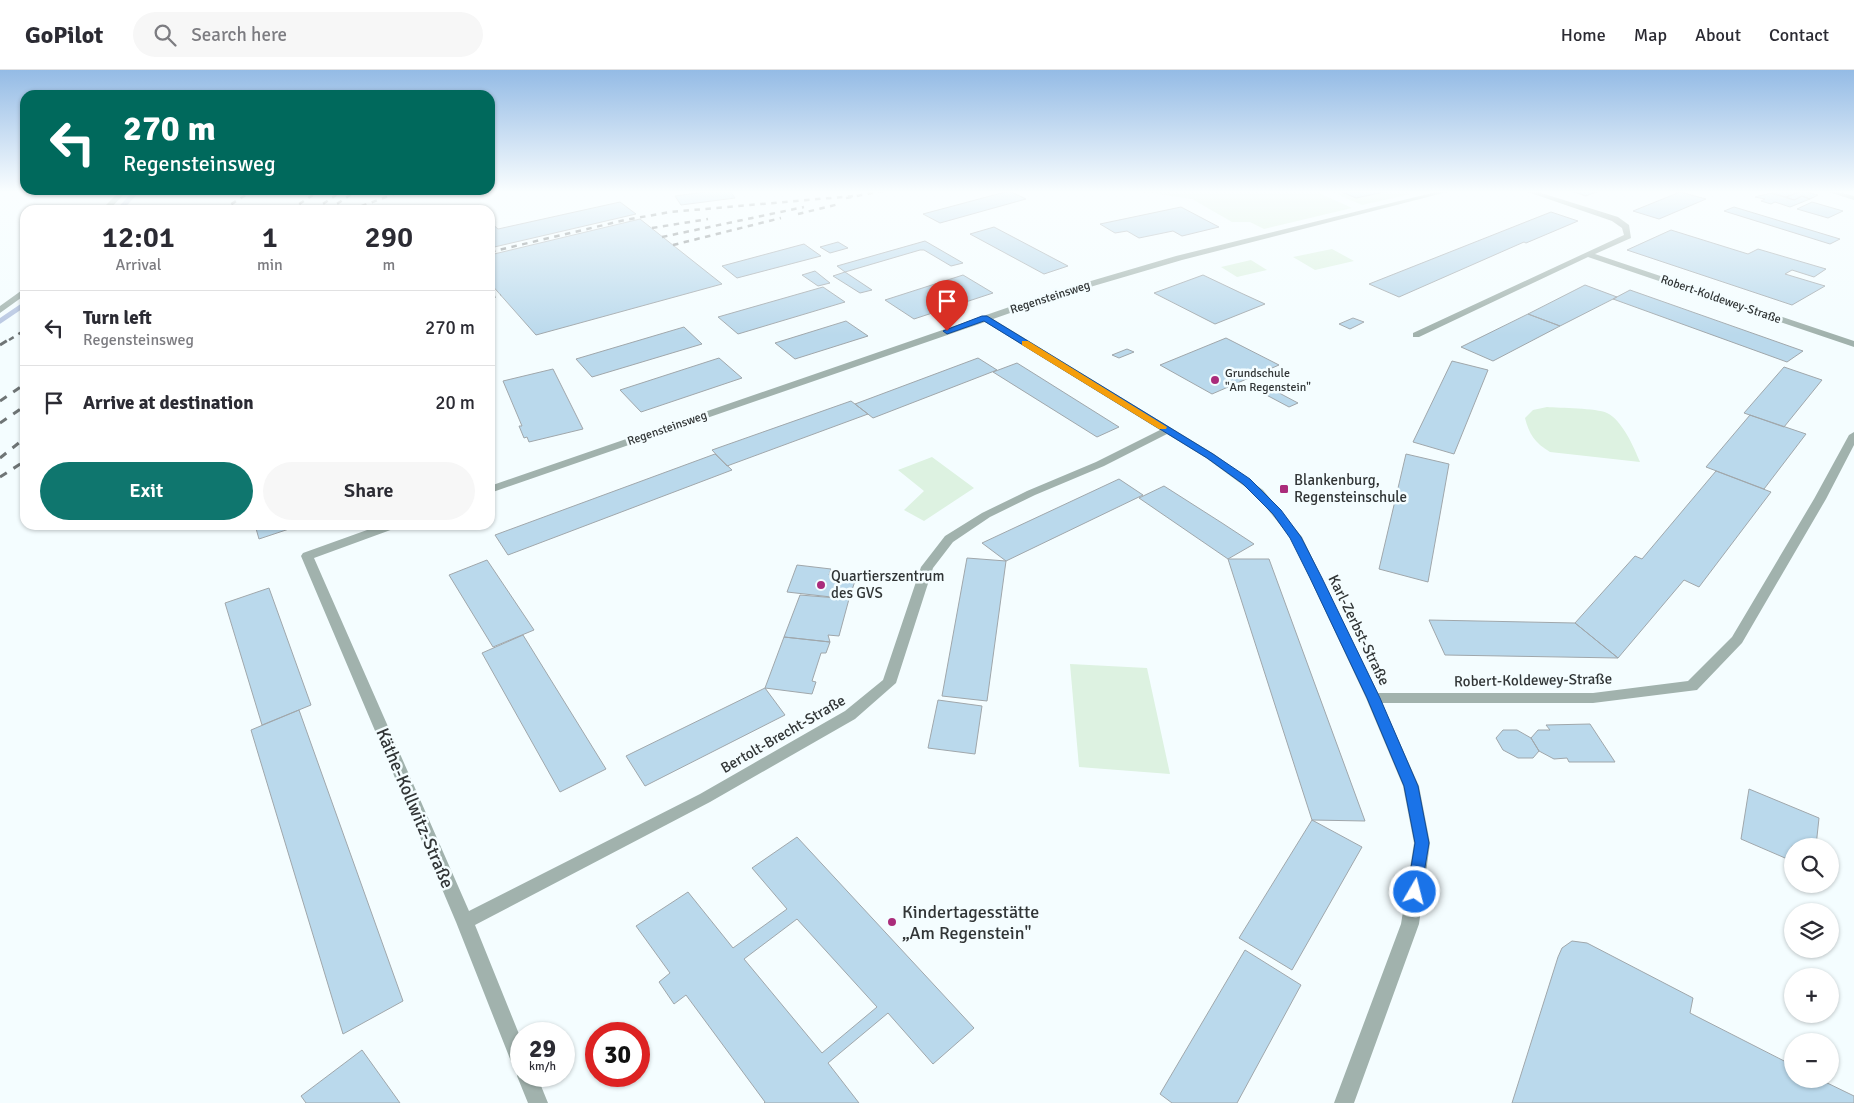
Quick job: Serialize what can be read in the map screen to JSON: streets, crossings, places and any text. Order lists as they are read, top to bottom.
{
  "streets": {
    "street": [
      "Regensteinsweg",
      "Robert-Koldewey-Straße",
      "Karl-Zerbst-Straße",
      "Bertolt-Brecht-Straße",
      "Käthe-Kollwitz-Straße"
    ]
  },
  "crossings": [
    ["Regensteinsweg", "Karl-Zerbst-Straße"],
    ["Robert-Koldewey-Straße", "Karl-Zerbst-Straße"],
    ["Karl-Zerbst-Straße", "Bertolt-Brecht-Straße"],
    ["Bertolt-Brecht-Straße", "Käthe-Kollwitz-Straße"]
  ],
  "places": {
    "other": ["Grundschule \"Am Regenstein\"", "Quartierszentrum des GVS", "Kindertagesstätte „Am Regenstein\""],
    "transit": ["Blankenburg, Regensteinschule"]
  },
  "page": {
    "header": "GoPilot",
    "search": "Search here",
    "nav": [
      "Home",
      "Map",
      "About",
      "Contact"
    ],
    "turn": ["270 m", "Regensteinsweg"],
    "eta": [
      "12:01",
      "Arrival",
      "1",
      "min",
      "290",
      "m"
    ],
    "list": [
      {
        "name": "Turn left",
        "note": "Regensteinsweg",
        "value": "270 m"
      },
      {
        "name": "Arrive at destination",
        "value": "20 m"
      }
    ],
    "buttons": ["Exit", "Share"],
    "map_buttons": ["+", "−"],
    "speed": "29 km/h",
    "limit": "30"
  }
}
